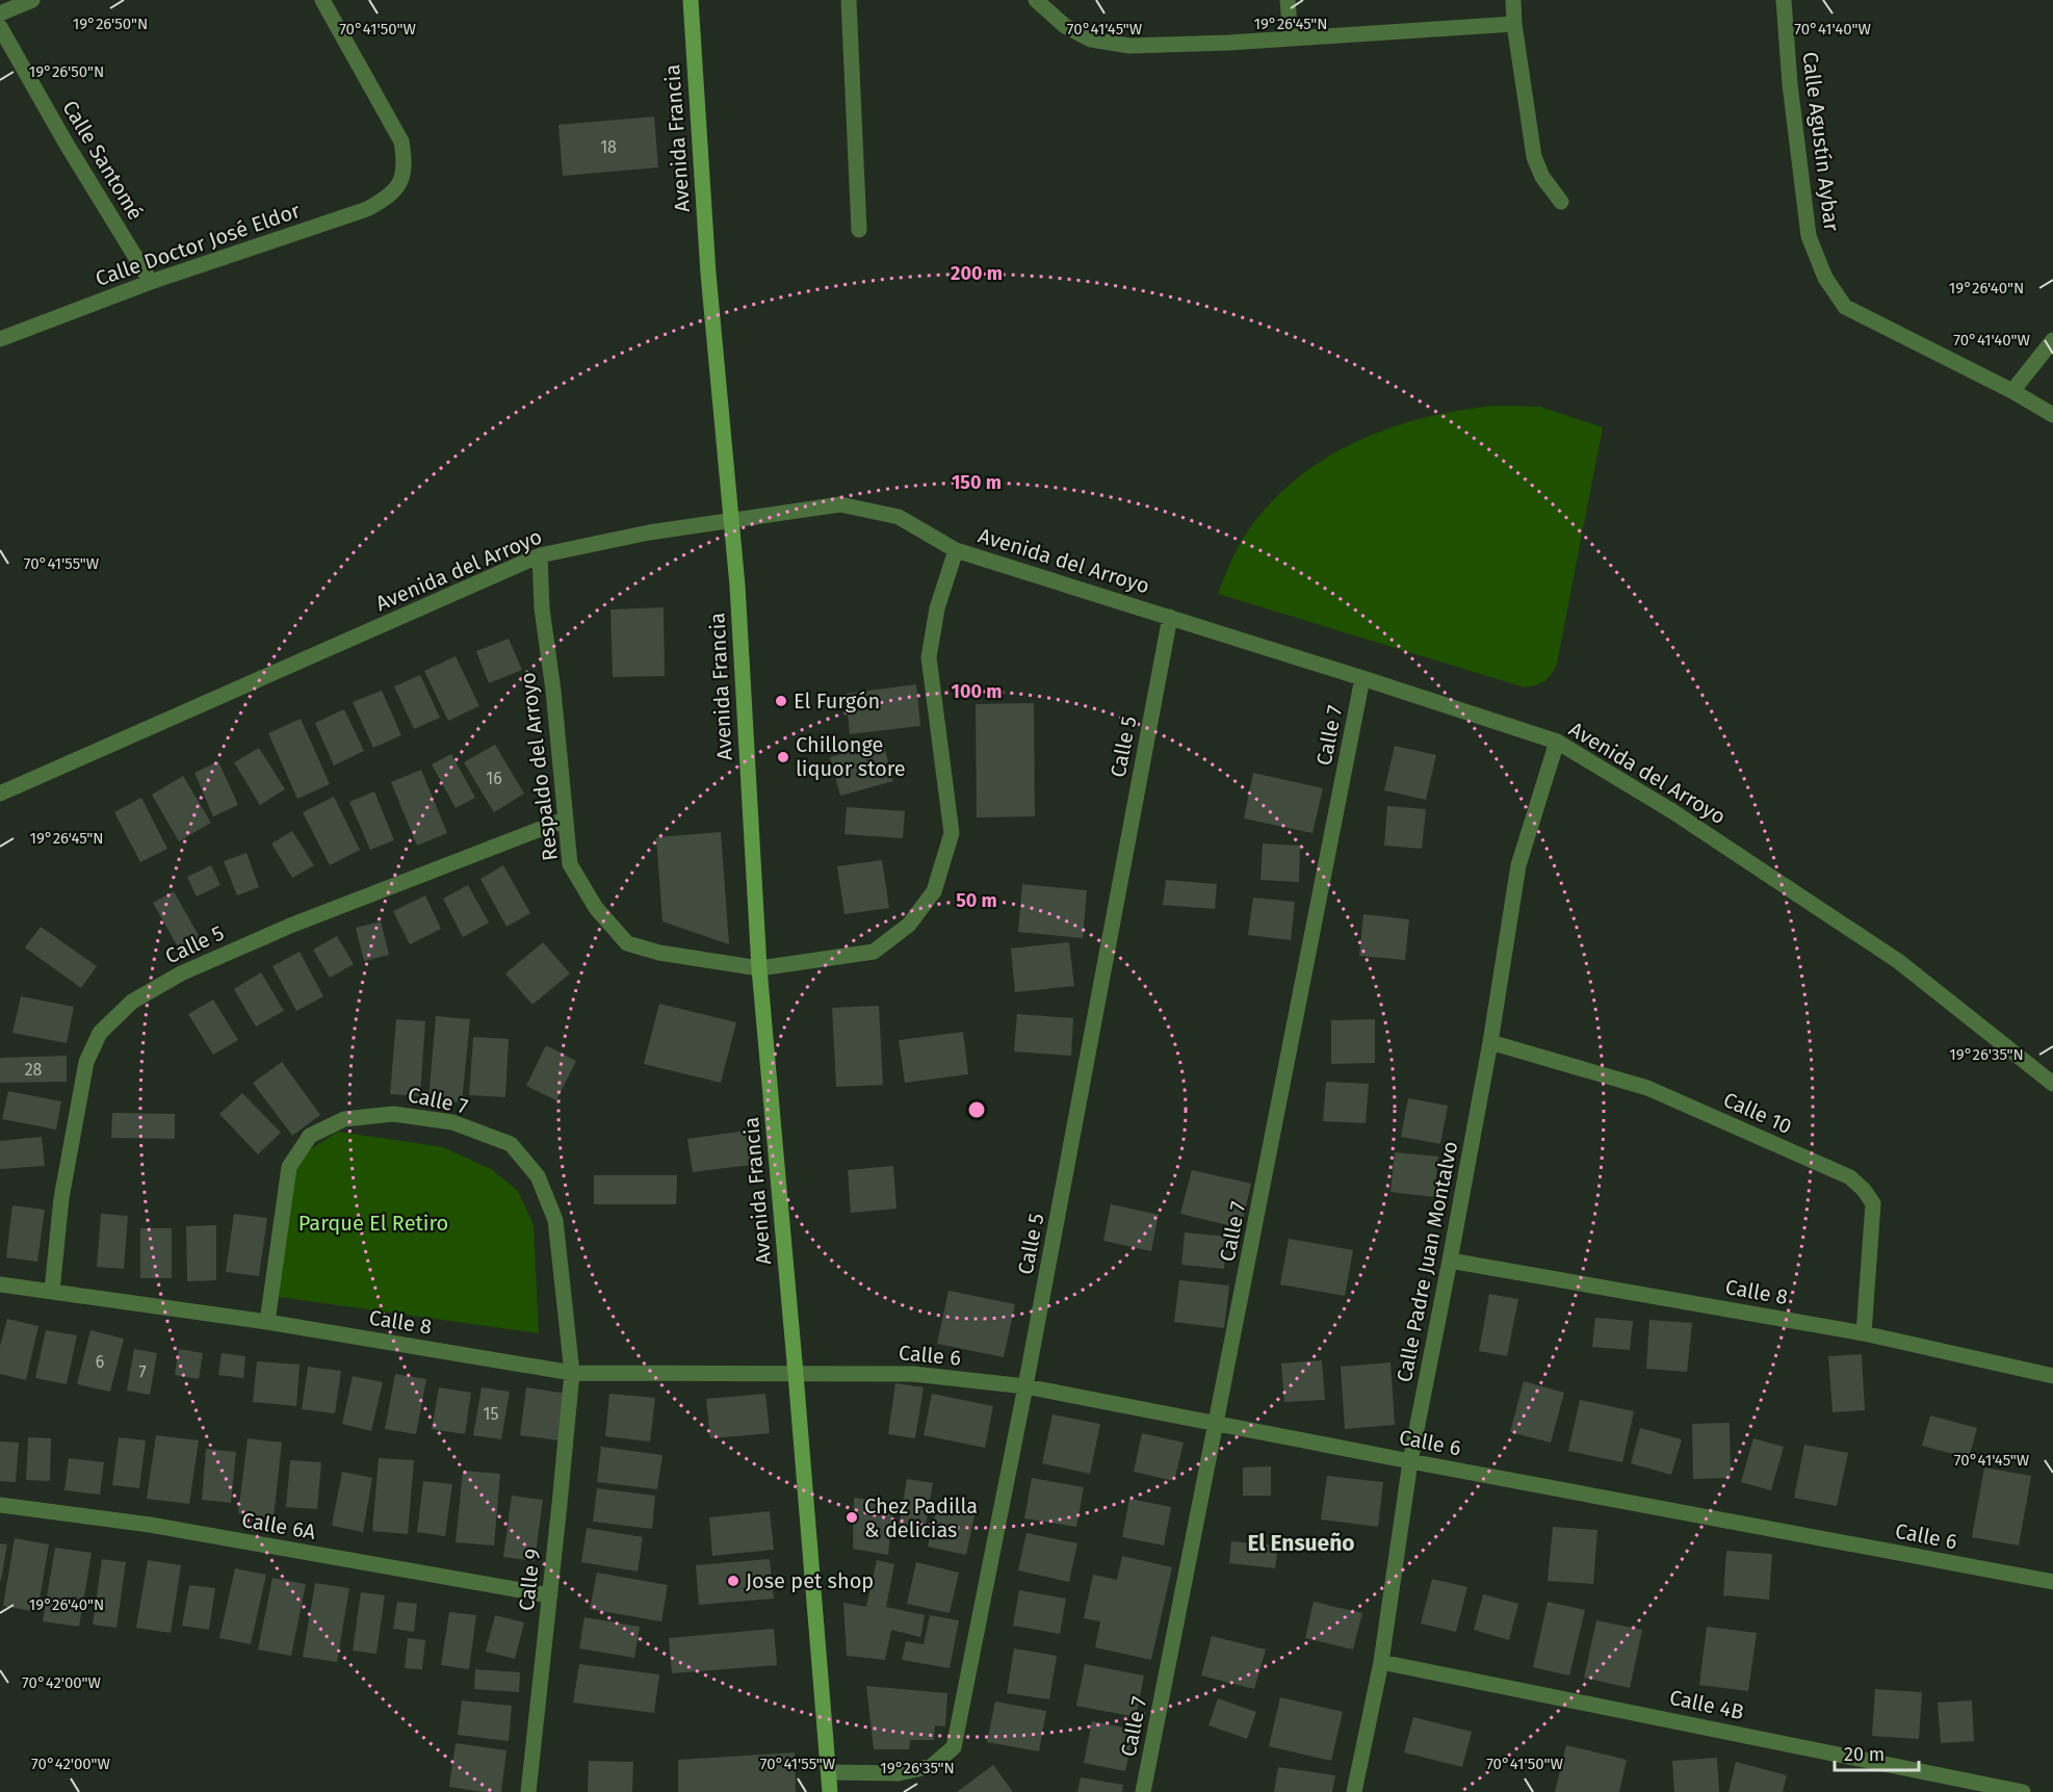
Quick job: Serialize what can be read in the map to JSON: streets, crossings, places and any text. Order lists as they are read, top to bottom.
{
  "streets": {
    "main road": ["Avenida Francia"],
    "street": [
      "Calle Agustín Aybar",
      "Calle Santomé",
      "Calle Doctor José Eldor",
      "Avenida del Arroyo",
      "Calle 7",
      "Calle 5",
      "Respaldo del Arroyo",
      "Calle 10",
      "Calle Padre Juan Montalvo",
      "Calle 8",
      "Calle 6",
      "Calle 6A",
      "Calle 9",
      "Calle 4B"
    ]
  },
  "crossings": [
    ["Avenida Francia", "Calle 5"],
    ["Avenida Francia", "Respaldo del Arroyo"],
    ["Avenida Francia", "Calle 8"],
    ["Avenida Francia", "Calle 6"],
    ["Calle Santomé", "Calle Doctor José Eldor"],
    ["Avenida del Arroyo", "Calle 7"],
    ["Avenida del Arroyo", "Calle 5"],
    ["Avenida del Arroyo", "Respaldo del Arroyo"],
    ["Avenida del Arroyo", "Calle Padre Juan Montalvo"],
    ["Calle 7", "Calle 8"],
    ["Calle 7", "Calle 6"],
    ["Calle 7", "Calle 9"],
    ["Calle 5", "Respaldo del Arroyo"],
    ["Calle 5", "Calle 8"],
    ["Calle 5", "Calle 6"],
    ["Calle 10", "Calle Padre Juan Montalvo"],
    ["Calle 10", "Calle 8"],
    ["Calle Padre Juan Montalvo", "Calle 8"],
    ["Calle Padre Juan Montalvo", "Calle 6"],
    ["Calle Padre Juan Montalvo", "Calle 4B"],
    ["Calle 8", "Calle 6"],
    ["Calle 8", "Calle 9"],
    ["Calle 6A", "Calle 9"]
  ],
  "districts": ["El Ensueño"],
  "parks": ["Parque El Retiro"],
  "places": [
    "El Furgón",
    "Chillonge liquor store",
    "Chez Padilla & delicias",
    "Jose pet shop"
  ],
  "house_numbers": [
    "18",
    "16",
    "28",
    "6",
    "7",
    "15"
  ],
  "scale_bar": "20 m",
  "coordinates": [
    "19°26'50\"N",
    "19°26'45\"N",
    "70°41'40\"W",
    "70°41'50\"W",
    "70°41'45\"W",
    "19°26'40\"N",
    "70°41'55\"W",
    "19°26'35\"N",
    "70°42'00\"W"
  ],
  "rings": [
    "200 m",
    "150 m",
    "100 m",
    "50 m"
  ]
}
